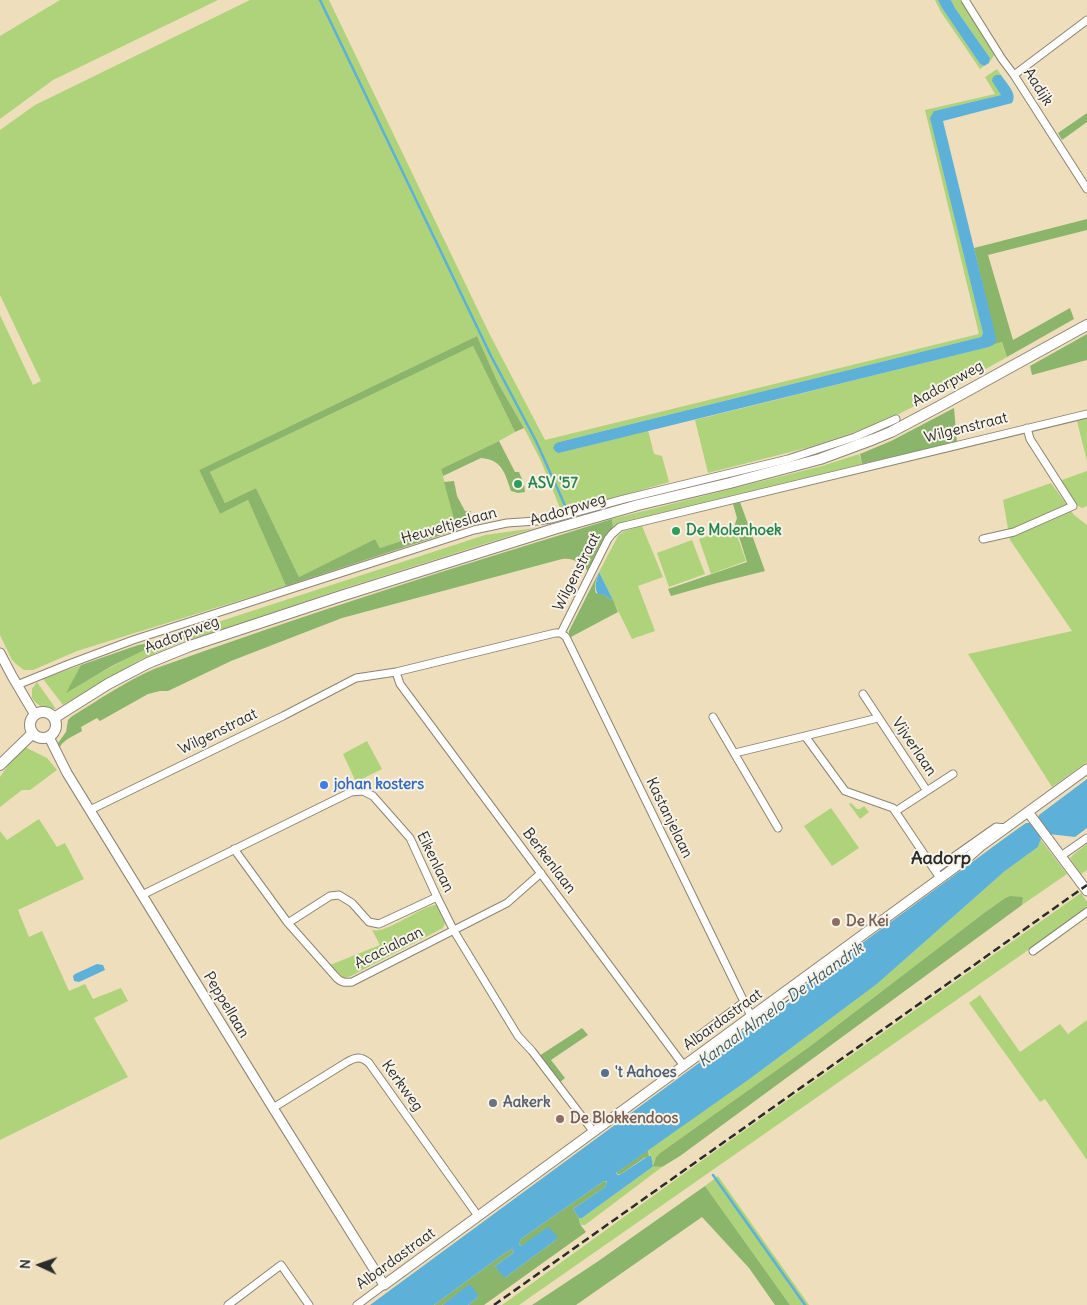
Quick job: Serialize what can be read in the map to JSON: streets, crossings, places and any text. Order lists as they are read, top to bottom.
{
  "streets": {
    "main road": ["Aadorpweg"],
    "street": [
      "Aadijk",
      "Wilgenstraat",
      "Heuveltjeslaan",
      "Vijverlaan",
      "Kastanjelaan",
      "Berkenlaan",
      "Eikenlaan",
      "Acacialaan",
      "Peppellaan",
      "Albardastraat",
      "Kerkweg"
    ]
  },
  "crossings": [
    ["Aadorpweg", "Peppellaan"],
    ["Wilgenstraat", "Kastanjelaan"],
    ["Wilgenstraat", "Berkenlaan"],
    ["Wilgenstraat", "Peppellaan"],
    ["Kastanjelaan", "Albardastraat"],
    ["Berkenlaan", "Acacialaan"],
    ["Berkenlaan", "Albardastraat"],
    ["Eikenlaan", "Acacialaan"],
    ["Eikenlaan", "Peppellaan"],
    ["Eikenlaan", "Albardastraat"],
    ["Peppellaan", "Albardastraat"],
    ["Peppellaan", "Kerkweg"],
    ["Albardastraat", "Kerkweg"]
  ],
  "districts": ["Aadorp"],
  "water": ["Kanaal Almelo-De Haandrik"],
  "places": [
    "ASV '57",
    "De Molenhoek",
    "johan kosters",
    "De Kei",
    "'t Aahoes",
    "Aakerk",
    "De Blokkendoos"
  ],
  "north": "left"
}
